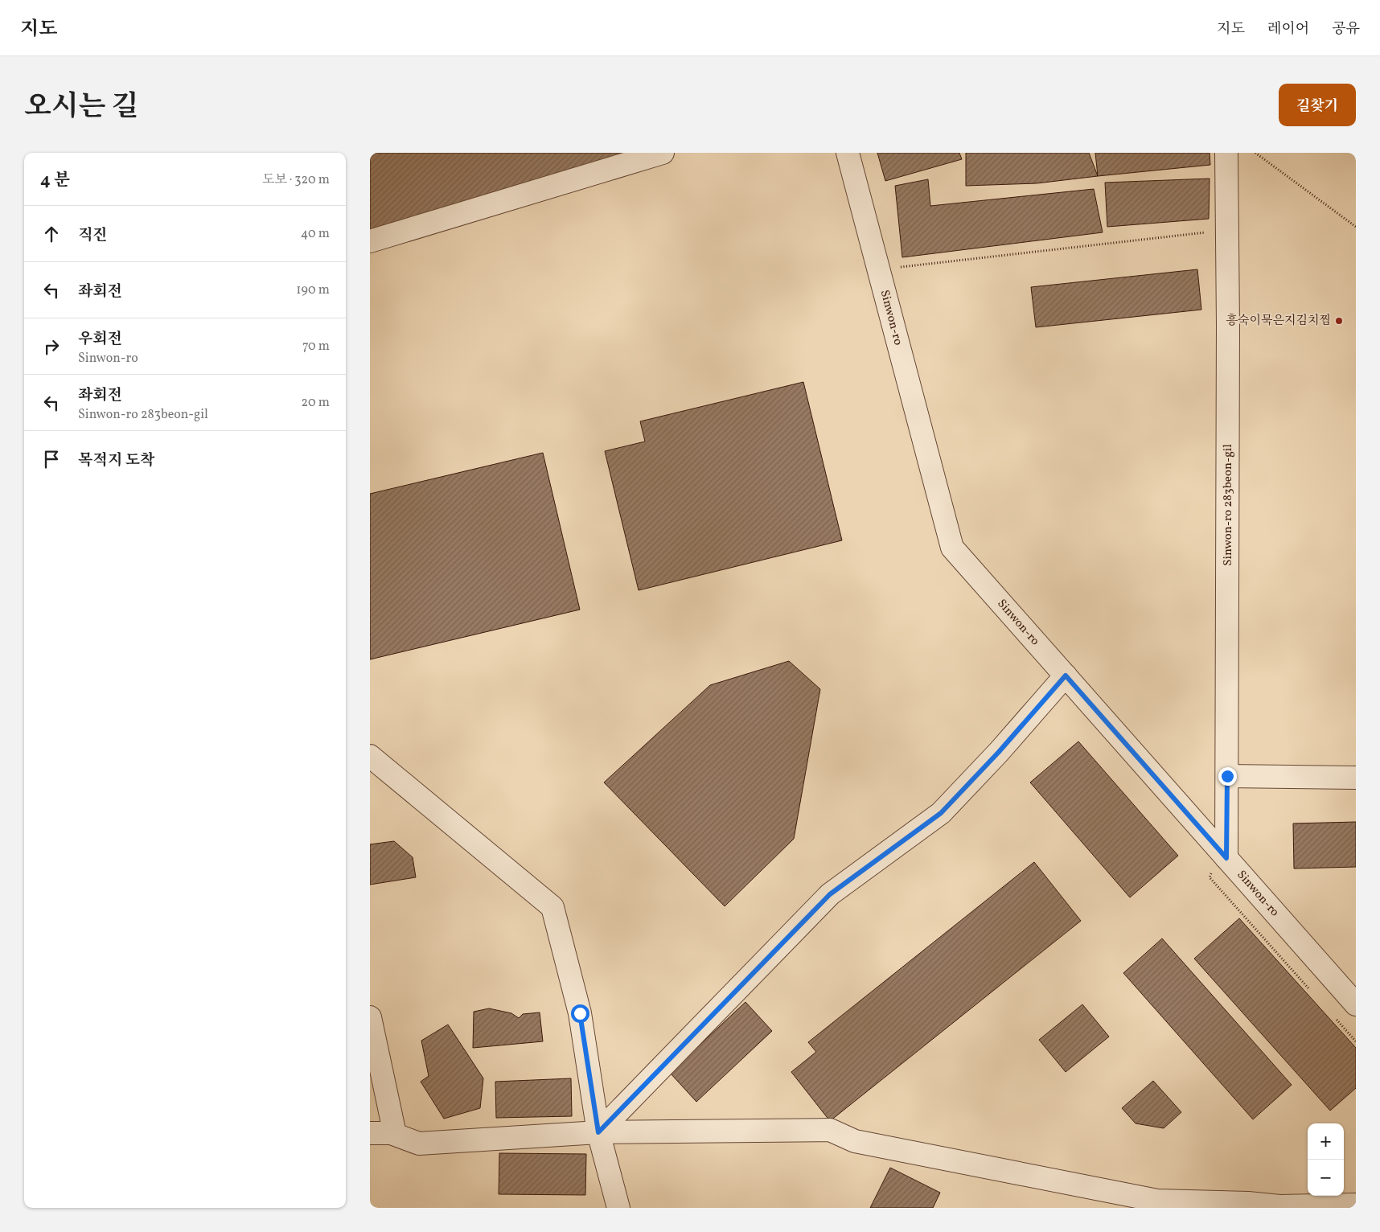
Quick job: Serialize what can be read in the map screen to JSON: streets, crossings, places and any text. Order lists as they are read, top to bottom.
{
  "streets": {
    "street": ["Sinwon-ro", "Sinwon-ro 283beon-gil"]
  },
  "crossings": [
    ["Sinwon-ro", "Sinwon-ro 283beon-gil"]
  ],
  "places": ["흥숙이묵은지김치찜"],
  "page": {
    "header": "지도",
    "nav": ["지도", "레이어", "공유"],
    "title": "오시는 길",
    "buttons": "길찾기",
    "heading": ["4 분", "도보 · 320 m"],
    "list": [
      ["직진", "40 m"],
      ["좌회전", "190 m"],
      ["우회전", "Sinwon-ro", "70 m"],
      ["좌회전", "Sinwon-ro 283beon-gil", "20 m"],
      "목적지 도착"
    ],
    "map_buttons": ["+", "−"]
  }
}
